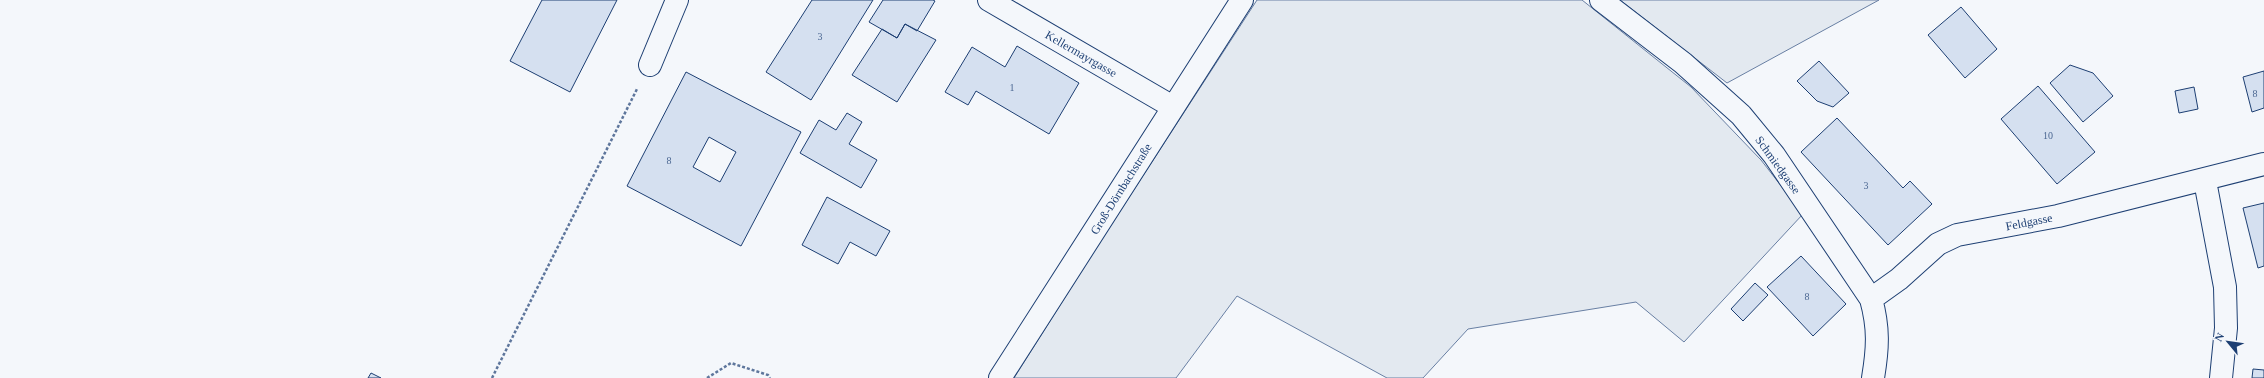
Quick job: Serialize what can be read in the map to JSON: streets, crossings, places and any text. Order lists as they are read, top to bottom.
{
  "streets": {
    "street": [
      "Kellermayrgasse",
      "Schmiedgasse",
      "Groß-Dörnbachstraße",
      "Feldgasse"
    ]
  },
  "crossings": [
    ["Kellermayrgasse", "Groß-Dörnbachstraße"],
    ["Schmiedgasse", "Feldgasse"]
  ],
  "house_numbers": [
    "3",
    "1",
    "8",
    "10",
    "8",
    "3",
    "8"
  ],
  "north": "top left"
}
